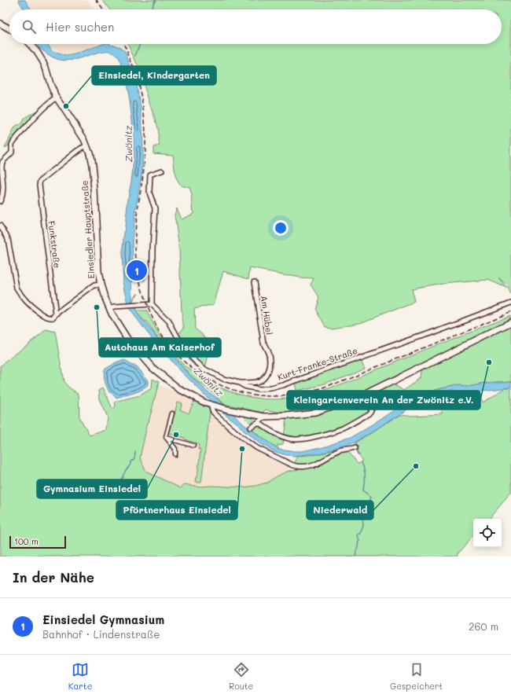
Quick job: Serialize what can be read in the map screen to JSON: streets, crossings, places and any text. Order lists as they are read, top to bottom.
{
  "streets": {
    "main road": ["Einsiedler Hauptstraße"],
    "street": ["Funkstraße", "Am Hübel", "Kurt-Franke-Straße"]
  },
  "crossings": [
    ["Einsiedler Hauptstraße", "Funkstraße"],
    ["Am Hübel", "Kurt-Franke-Straße"]
  ],
  "water": ["Zwönitz"],
  "places": [
    "Einsiedel, Kindergarten",
    "Autohaus Am Kaiserhof",
    "Kleingartenverein An der Zwönitz e.V.",
    "Gymnasium Einsiedel",
    "Pförtnerhaus Einsiedel",
    "Niederwald"
  ],
  "scale_bar": "100 m",
  "page": {
    "search": "Hier suchen",
    "pins": "1",
    "scale": "100 m",
    "heading": "In der Nähe",
    "list": [
      {
        "mark": "1",
        "name": "Einsiedel Gymnasium",
        "note": "Bahnhof · Lindenstraße",
        "value": "260 m"
      }
    ],
    "nav": ["Karte", "Route", "Gespeichert"]
  }
}
